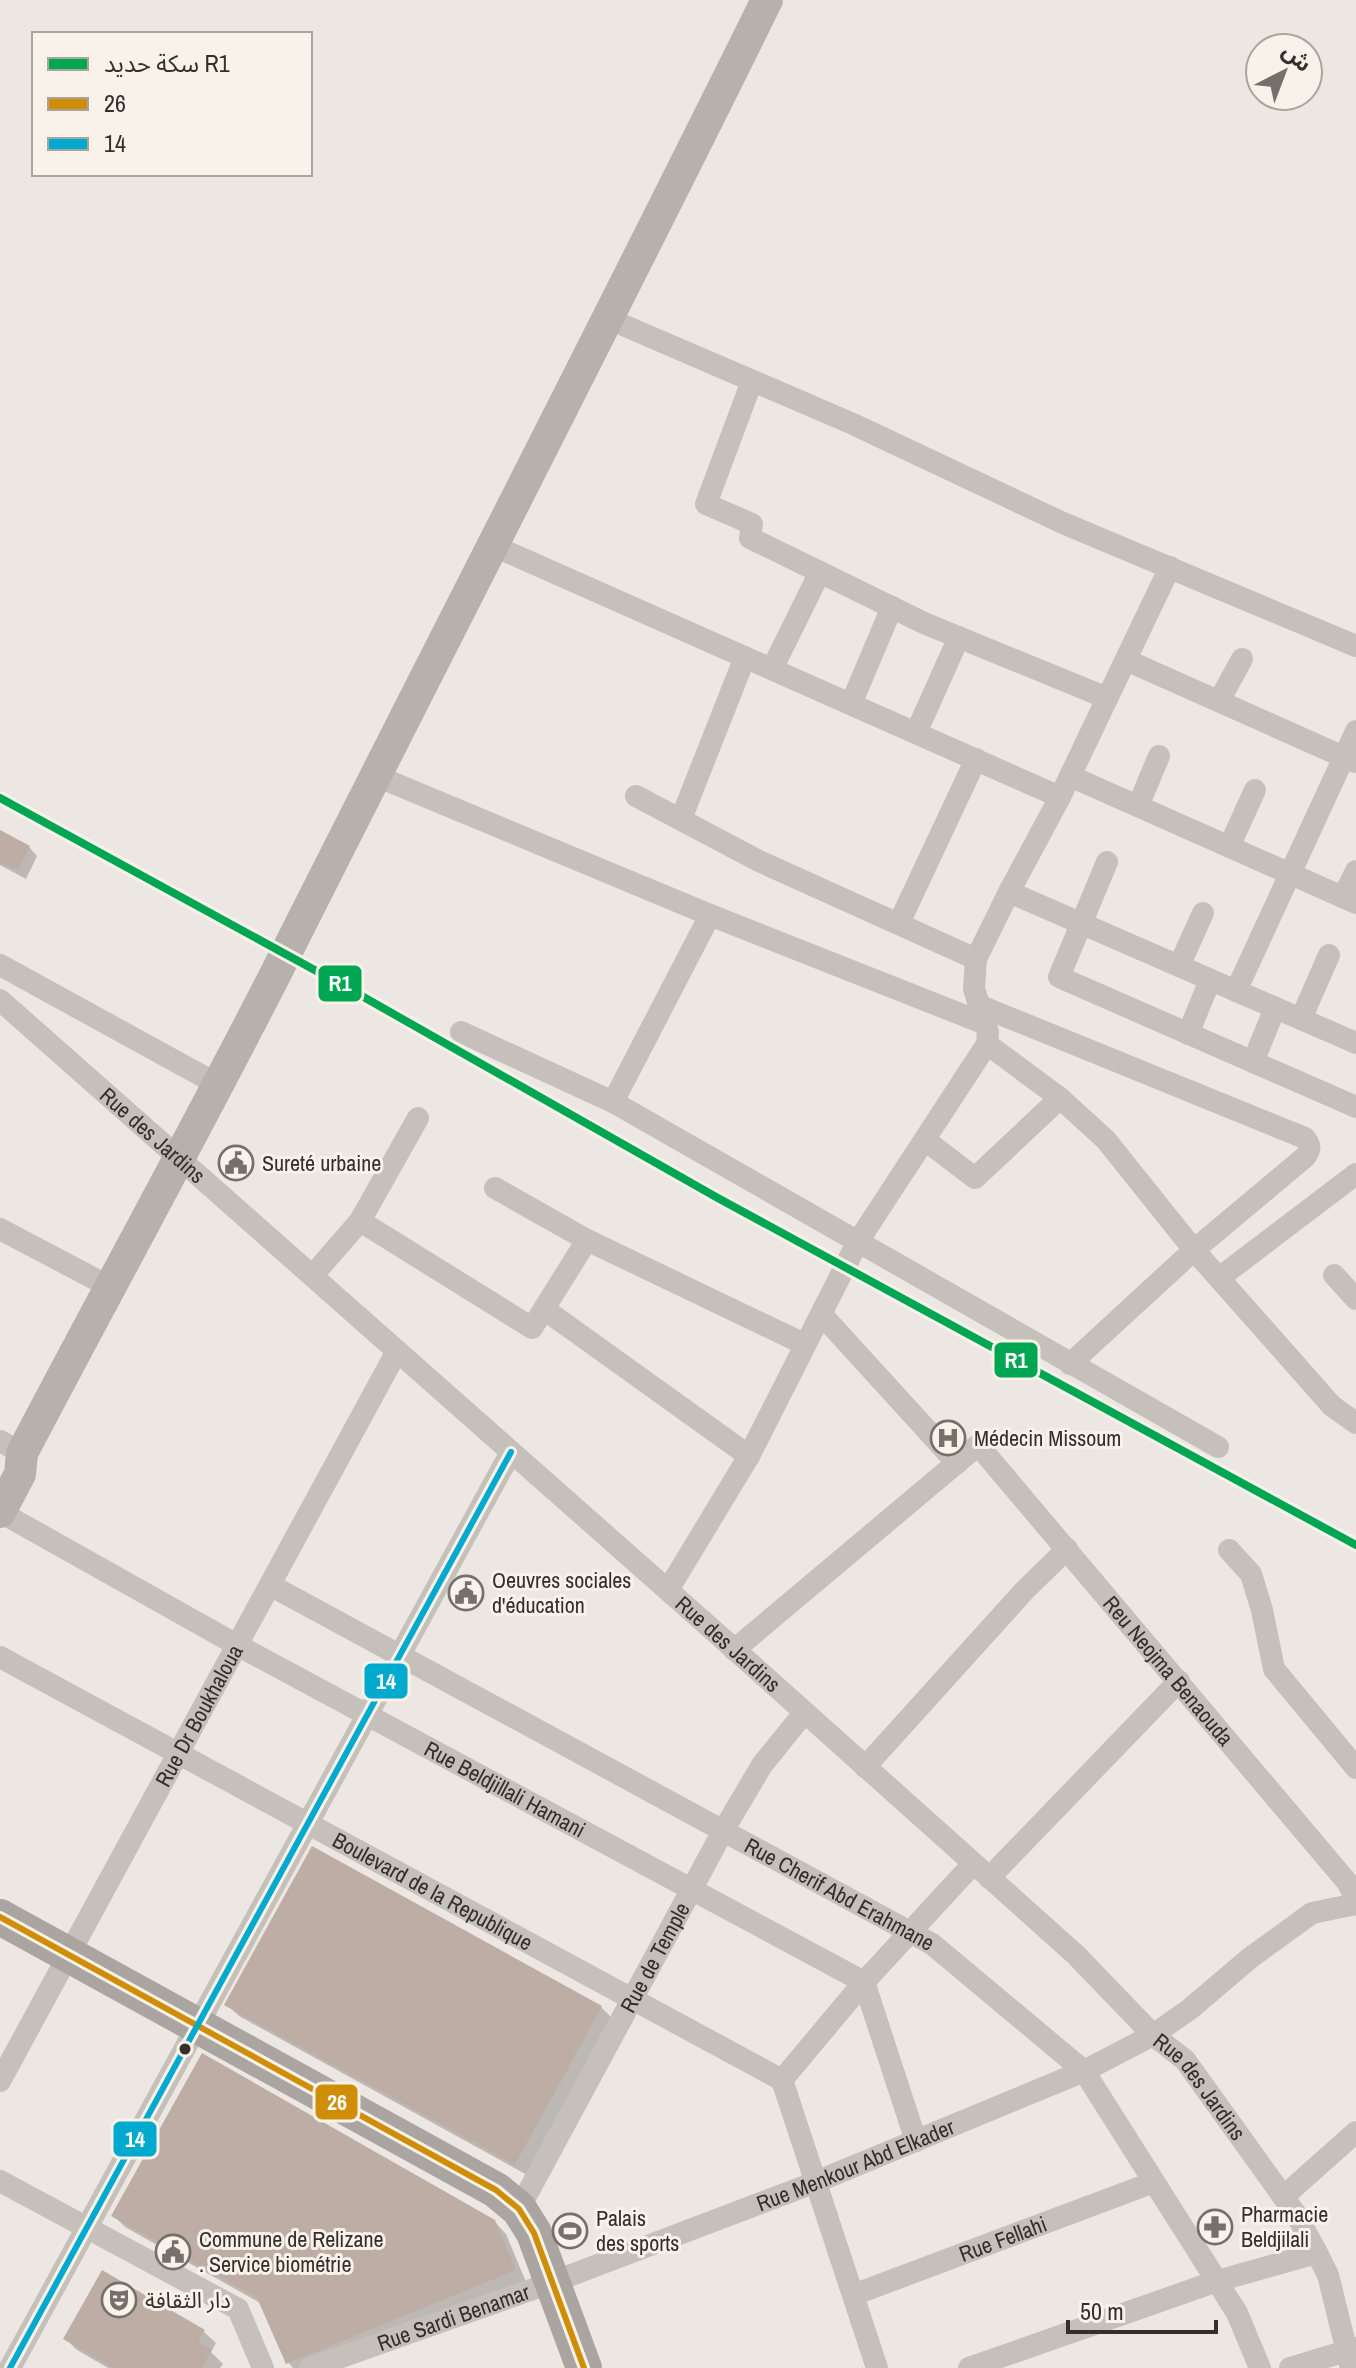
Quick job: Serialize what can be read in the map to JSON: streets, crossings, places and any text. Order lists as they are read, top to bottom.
{
  "streets": {
    "street": [
      "Rue des Jardins",
      "Reu Neojma Benaouda",
      "Rue Dr Boukhaloua",
      "Rue Beldjillali Hamani",
      "Boulevard de la Republique",
      "Rue Cherif Abd Erahmane",
      "Rue de Temple",
      "Rue Menkour Abd Elkader",
      "Rue Fellahi",
      "Rue Sardi Benamar"
    ]
  },
  "crossings": [
    ["Rue des Jardins", "Rue Dr Boukhaloua"],
    ["Rue des Jardins", "Rue de Temple"],
    ["Rue des Jardins", "Rue Menkour Abd Elkader"],
    ["Reu Neojma Benaouda", "Rue Menkour Abd Elkader"],
    ["Rue Dr Boukhaloua", "Rue Beldjillali Hamani"],
    ["Rue Dr Boukhaloua", "Boulevard de la Republique"],
    ["Rue Dr Boukhaloua", "Rue Cherif Abd Erahmane"],
    ["Rue Beldjillali Hamani", "Rue de Temple"],
    ["Boulevard de la Republique", "Rue de Temple"],
    ["Rue Cherif Abd Erahmane", "Rue de Temple"],
    ["Rue Cherif Abd Erahmane", "Rue Menkour Abd Elkader"],
    ["Rue Cherif Abd Erahmane", "Rue Fellahi"],
    ["Rue Menkour Abd Elkader", "Rue Sardi Benamar"]
  ],
  "places": {
    "public building": ["Sureté urbaine", "Oeuvres sociales d'éducation", "Commune de Relizane . Service biométrie"],
    "hospital": ["Médecin Missoum"],
    "pharmacy": ["Pharmacie Beldjilali"],
    "sports": ["Palais des sports"],
    "theatre": ["دار الثقافة"]
  },
  "lines": ["rail line R1", "transit line 14", "transit line 26"],
  "legend": ["سكة حديد R1", "26", "14"],
  "scale_bar": "50 m",
  "north": "top right"
}
